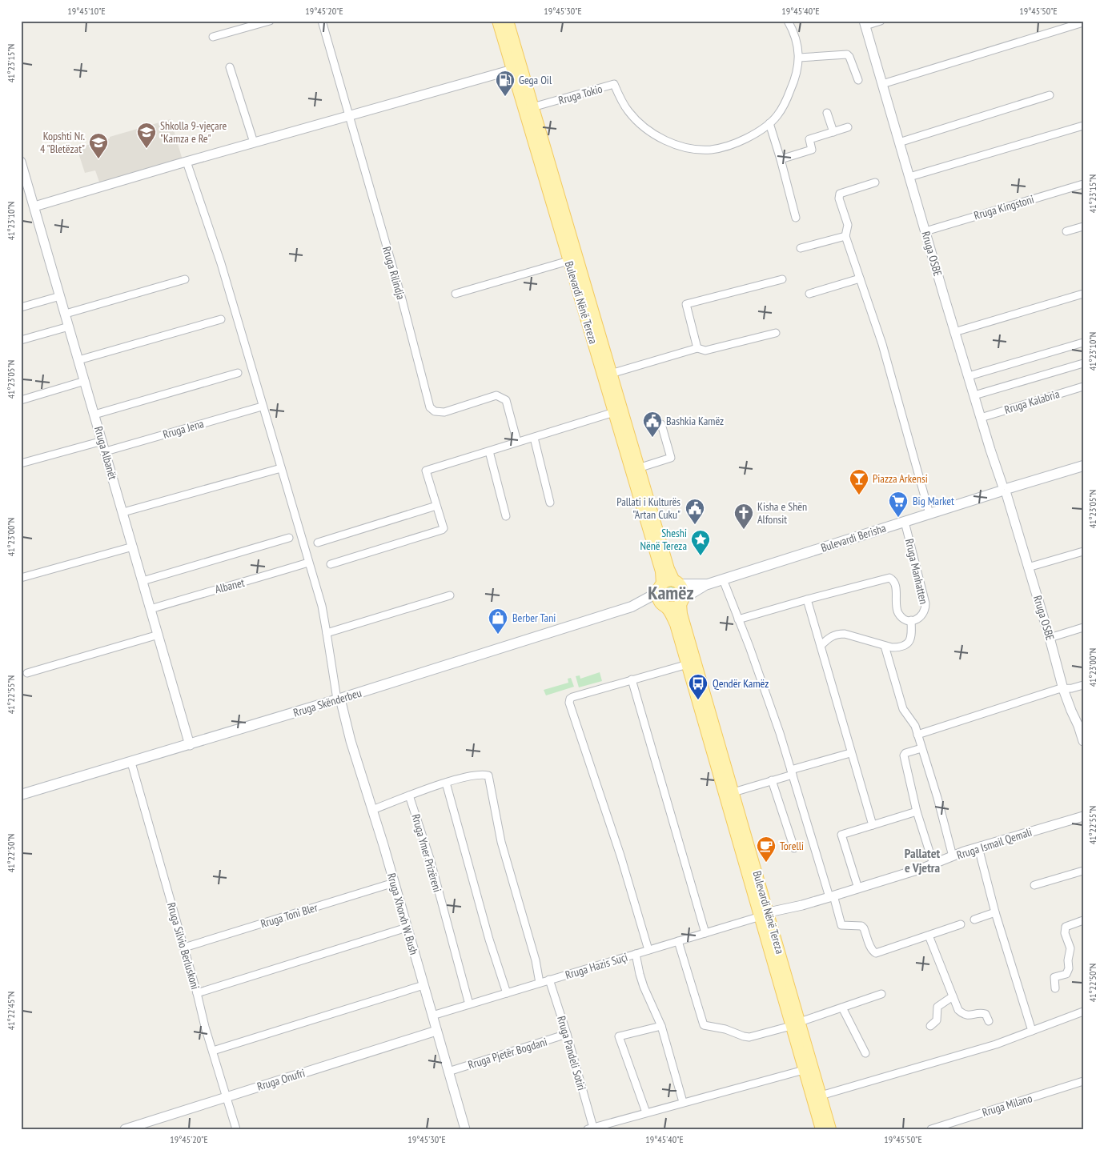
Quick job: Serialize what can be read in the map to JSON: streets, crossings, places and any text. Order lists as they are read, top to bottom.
{
  "streets": {
    "main road": ["Bulevardi Nënë Tereza", "Bulevardi Berisha", "Rruga Skënderbeu"],
    "street": [
      "Rruga Tokio",
      "Rruga Kingstoni",
      "Rruga OSBE",
      "Rruga Rilindja",
      "Rruga Kalabria",
      "Rruga Jena",
      "Rruga Albanët",
      "Rruga Manhatten",
      "Albanet",
      "Rruga Ismail Qemali",
      "Rruga Ymer Prizëreni",
      "Rruga Xhorxh W. Bush",
      "Rruga Toni Bler",
      "Rruga Silvio Berluskoni",
      "Rruga Hazis Suçi",
      "Rruga Pjetër Bogdani",
      "Rruga Pandeli Sotiri",
      "Rruga Onufri",
      "Rruga Milano"
    ]
  },
  "crossings": [
    ["Rruga Tokio", "Bulevardi Nënë Tereza"],
    ["Rruga Kingstoni", "Rruga OSBE"],
    ["Rruga OSBE", "Rruga Kalabria"],
    ["Rruga OSBE", "Bulevardi Berisha"],
    ["Bulevardi Nënë Tereza", "Bulevardi Berisha"],
    ["Bulevardi Nënë Tereza", "Rruga Skënderbeu"],
    ["Bulevardi Nënë Tereza", "Rruga Ismail Qemali"],
    ["Bulevardi Nënë Tereza", "Rruga Hazis Suçi"],
    ["Rruga Jena", "Rruga Albanët"],
    ["Rruga Albanët", "Albanet"],
    ["Rruga Albanët", "Rruga Skënderbeu"],
    ["Bulevardi Berisha", "Rruga Manhatten"],
    ["Bulevardi Berisha", "Rruga Skënderbeu"],
    ["Rruga Skënderbeu", "Rruga Xhorxh W. Bush"],
    ["Rruga Skënderbeu", "Rruga Silvio Berluskoni"],
    ["Rruga Ismail Qemali", "Rruga Hazis Suçi"],
    ["Rruga Ymer Prizëreni", "Rruga Hazis Suçi"],
    ["Rruga Xhorxh W. Bush", "Rruga Toni Bler"],
    ["Rruga Xhorxh W. Bush", "Rruga Hazis Suçi"],
    ["Rruga Xhorxh W. Bush", "Rruga Pjetër Bogdani"],
    ["Rruga Xhorxh W. Bush", "Rruga Onufri"],
    ["Rruga Toni Bler", "Rruga Silvio Berluskoni"],
    ["Rruga Silvio Berluskoni", "Rruga Onufri"],
    ["Rruga Hazis Suçi", "Rruga Pandeli Sotiri"],
    ["Rruga Pjetër Bogdani", "Rruga Pandeli Sotiri"]
  ],
  "districts": ["Kamëz", "Pallatet e Vjetra"],
  "places": {
    "fuel station": ["Gega Oil"],
    "school or university": ["Shkolla 9-vjeçare \"Kamza e Re\"", "Kopshti Nr. 4 \"Bletëzat\""],
    "public building": ["Bashkia Kamëz", "Pallati i Kulturës \"Artan Cuku\""],
    "bar": ["Piazza Arkensi"],
    "supermarket": ["Big Market"],
    "church": ["Kisha e Shën Alfonsit"],
    "place": ["Sheshi Nënë Tereza"],
    "shop": ["Berber Tani"],
    "bus stop": ["Qendër Kamëz"],
    "cafe": ["Torelli"]
  },
  "coordinates": [
    "19°45'10\"E",
    "19°45'20\"E",
    "19°45'30\"E",
    "19°45'40\"E",
    "19°45'50\"E",
    "41°23'15\"N",
    "41°23'10\"N",
    "41°23'05\"N",
    "41°23'00\"N",
    "41°22'55\"N",
    "41°22'50\"N",
    "41°22'45\"N"
  ]
}
